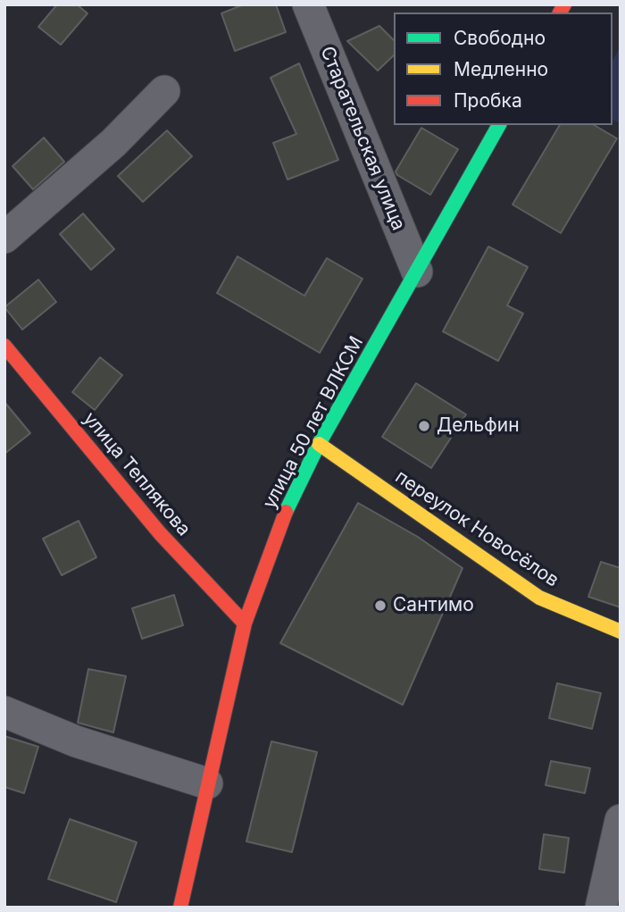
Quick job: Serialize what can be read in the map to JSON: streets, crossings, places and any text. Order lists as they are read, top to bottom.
{
  "streets": {
    "main road": ["улица 50 лет ВЛКСМ", "улица Теплякова", "переулок Новосёлов"],
    "street": ["Старательская улица"]
  },
  "crossings": [
    ["Старательская улица", "улица 50 лет ВЛКСМ"],
    ["улица 50 лет ВЛКСМ", "улица Теплякова"],
    ["улица 50 лет ВЛКСМ", "переулок Новосёлов"]
  ],
  "places": ["Дельфин", "Сантимо"],
  "legend": ["Свободно", "Медленно", "Пробка"]
}
